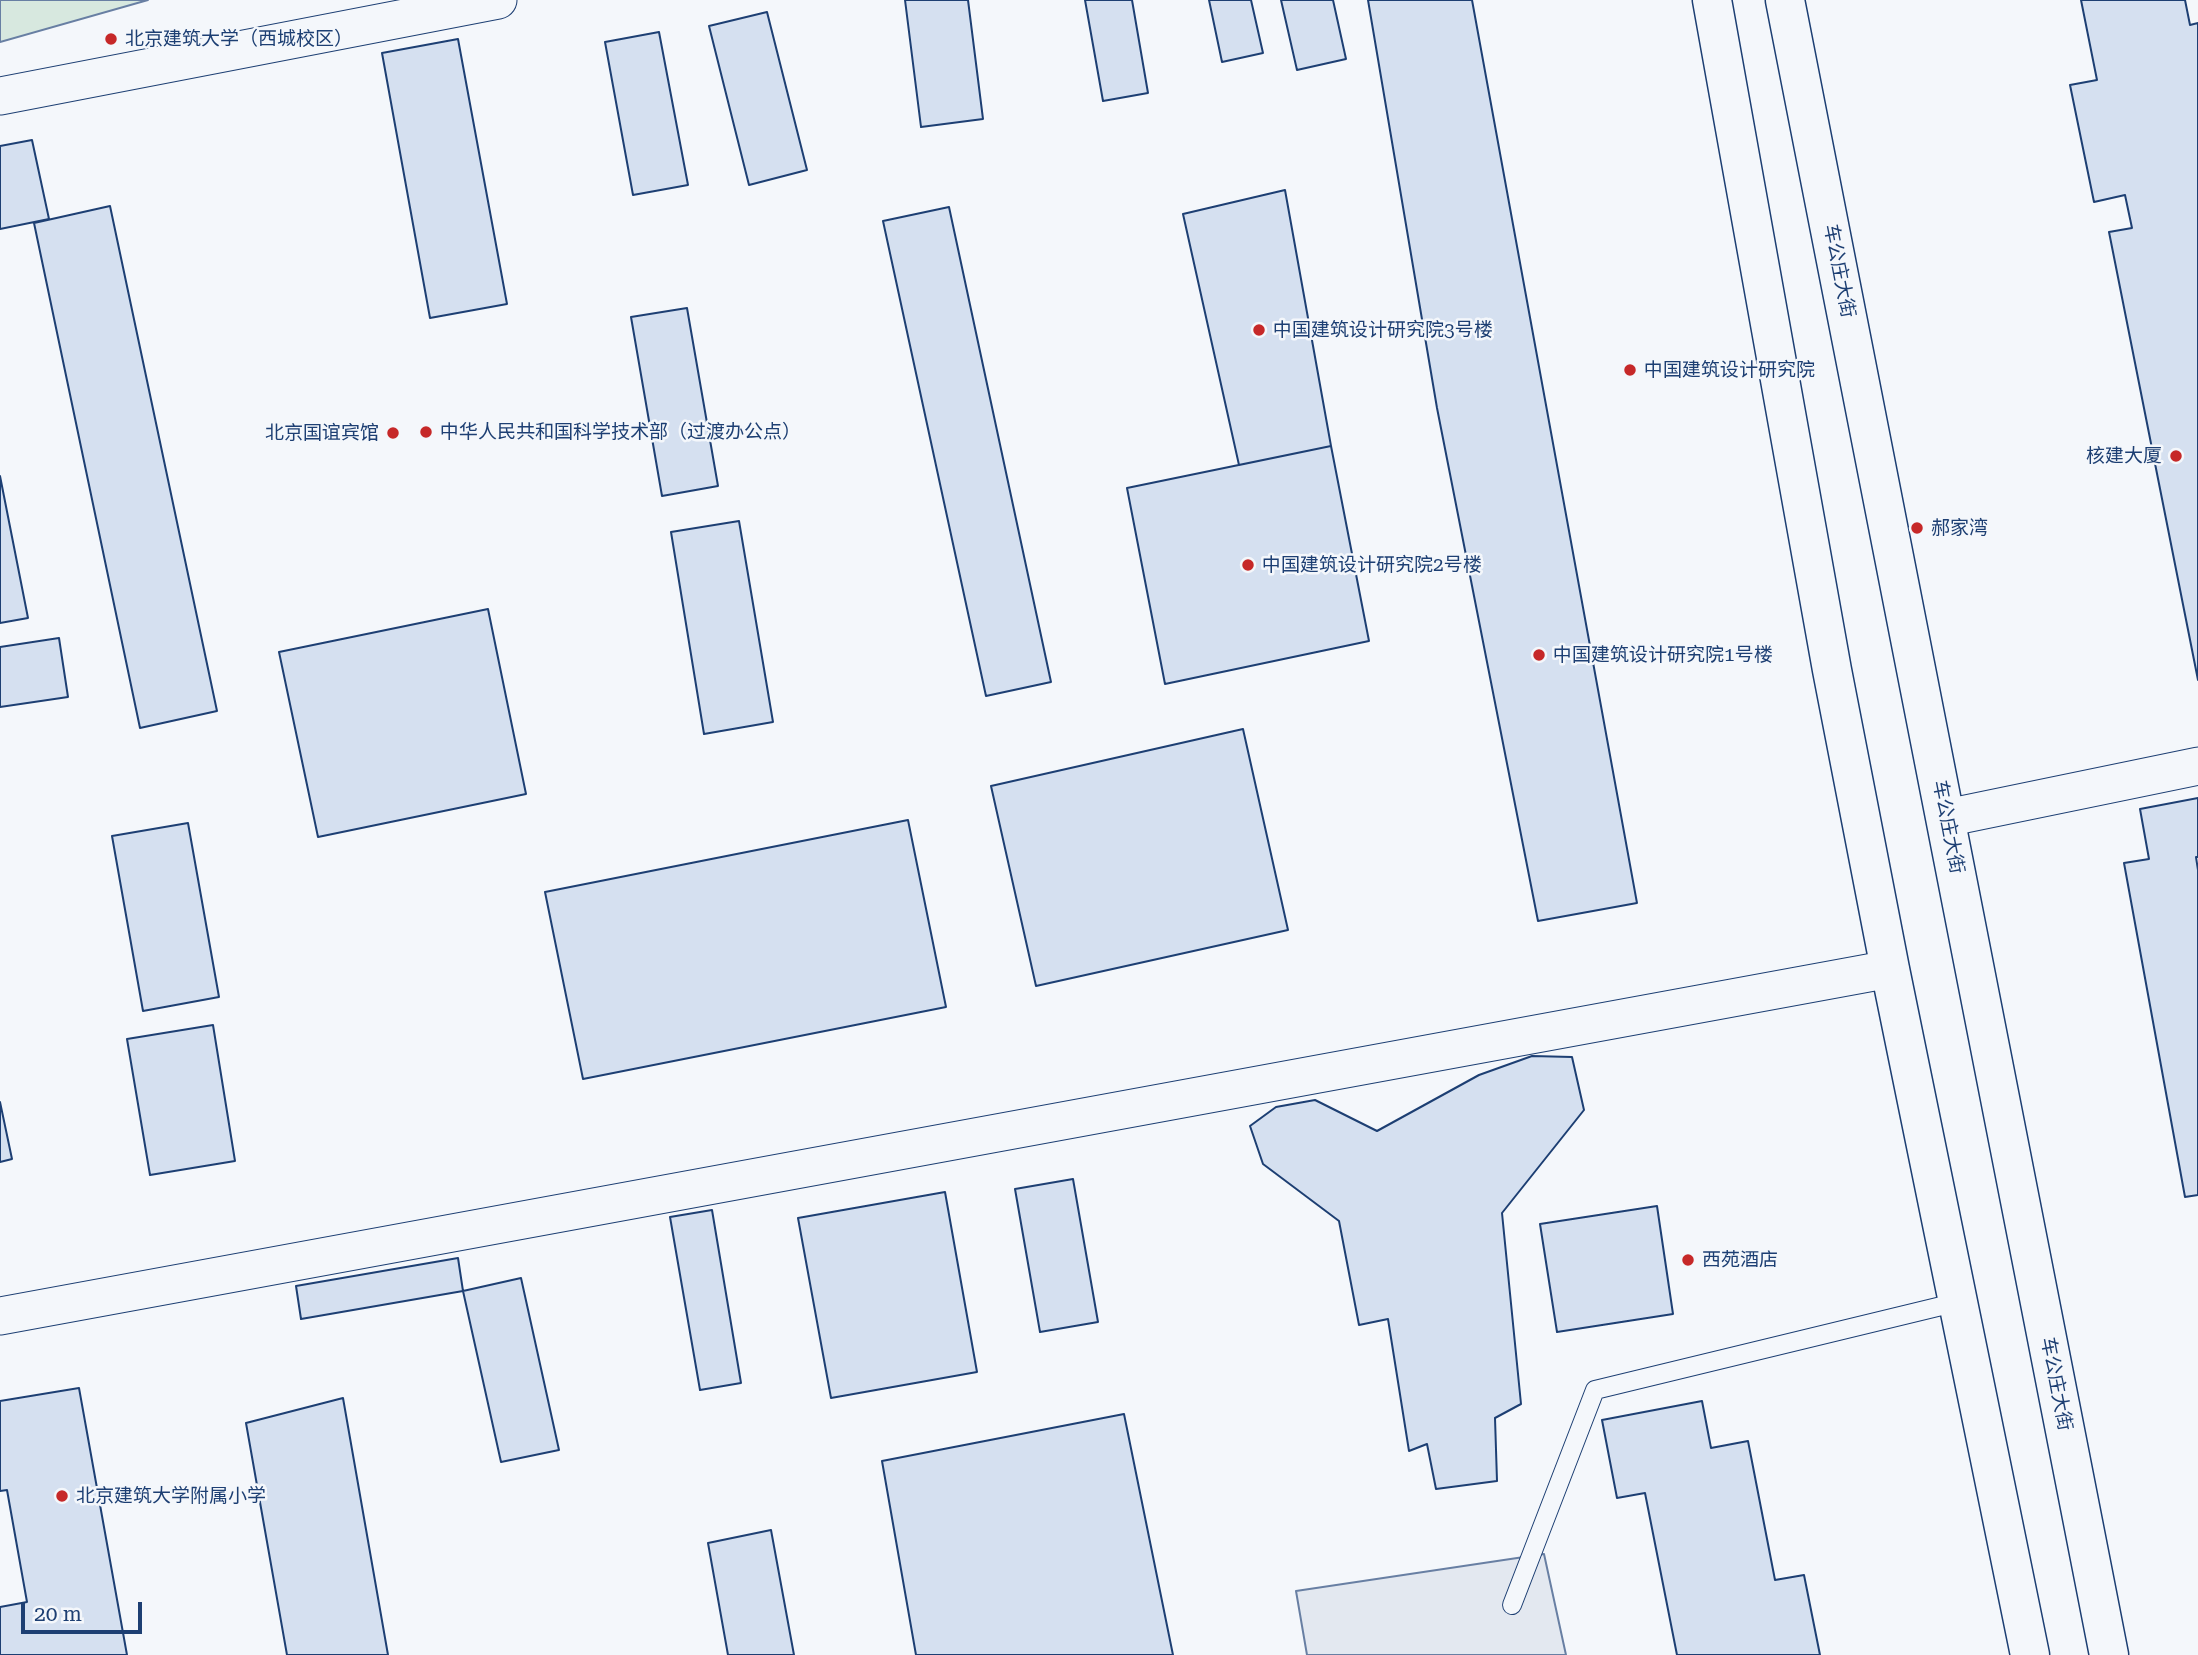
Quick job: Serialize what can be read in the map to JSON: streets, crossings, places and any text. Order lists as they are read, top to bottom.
{
  "streets": {
    "main road": ["车公庄大街"]
  },
  "places": [
    "北京建筑大学（西城校区）",
    "中国建筑设计研究院3号楼",
    "中国建筑设计研究院",
    "中华人民共和国科学技术部（过渡办公点）",
    "北京国谊宾馆",
    "核建大厦",
    "郝家湾",
    "中国建筑设计研究院2号楼",
    "中国建筑设计研究院1号楼",
    "西苑酒店",
    "北京建筑大学附属小学"
  ],
  "scale_bar": "20 m"
}
